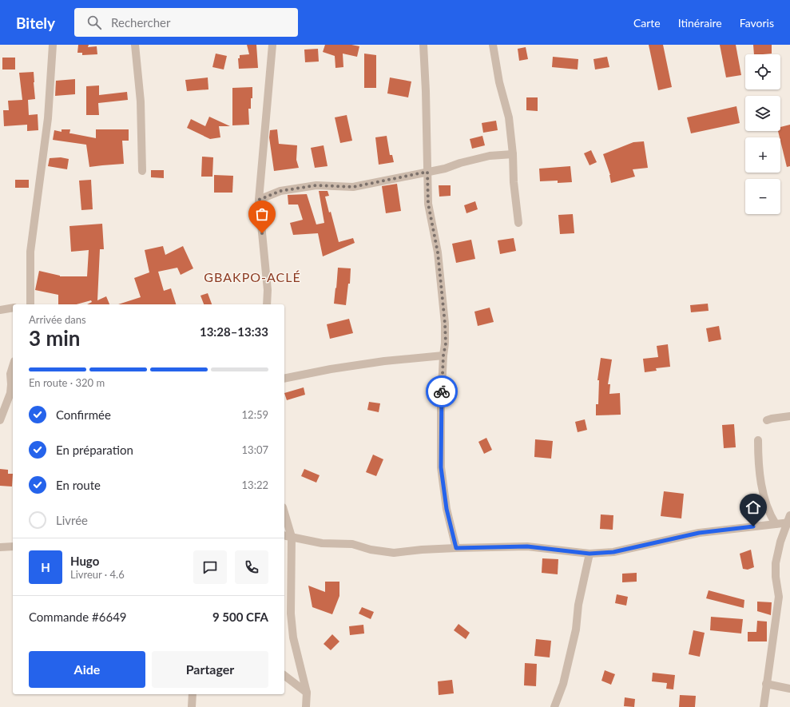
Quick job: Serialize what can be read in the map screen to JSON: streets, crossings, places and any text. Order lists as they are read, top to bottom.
{
  "districts": ["GBAKPO-ACLÉ"],
  "page": {
    "header": "Bitely",
    "search": "Rechercher",
    "nav": ["Carte", "Itinéraire", "Favoris"],
    "map_buttons": ["+", "−"],
    "heading": ["3 min", "Arrivée dans", "13:28–13:33"],
    "panel": [
      "Hugo",
      "Livreur · 4.6",
      "Commande #6649",
      "9 500 CFA"
    ],
    "bar": "En route · 320 m",
    "list": [
      ["Confirmée", "12:59"],
      ["En préparation", "13:07"],
      ["En route", "13:22"],
      "Livrée"
    ],
    "round": "H",
    "buttons": ["Aide", "Partager"]
  }
}
